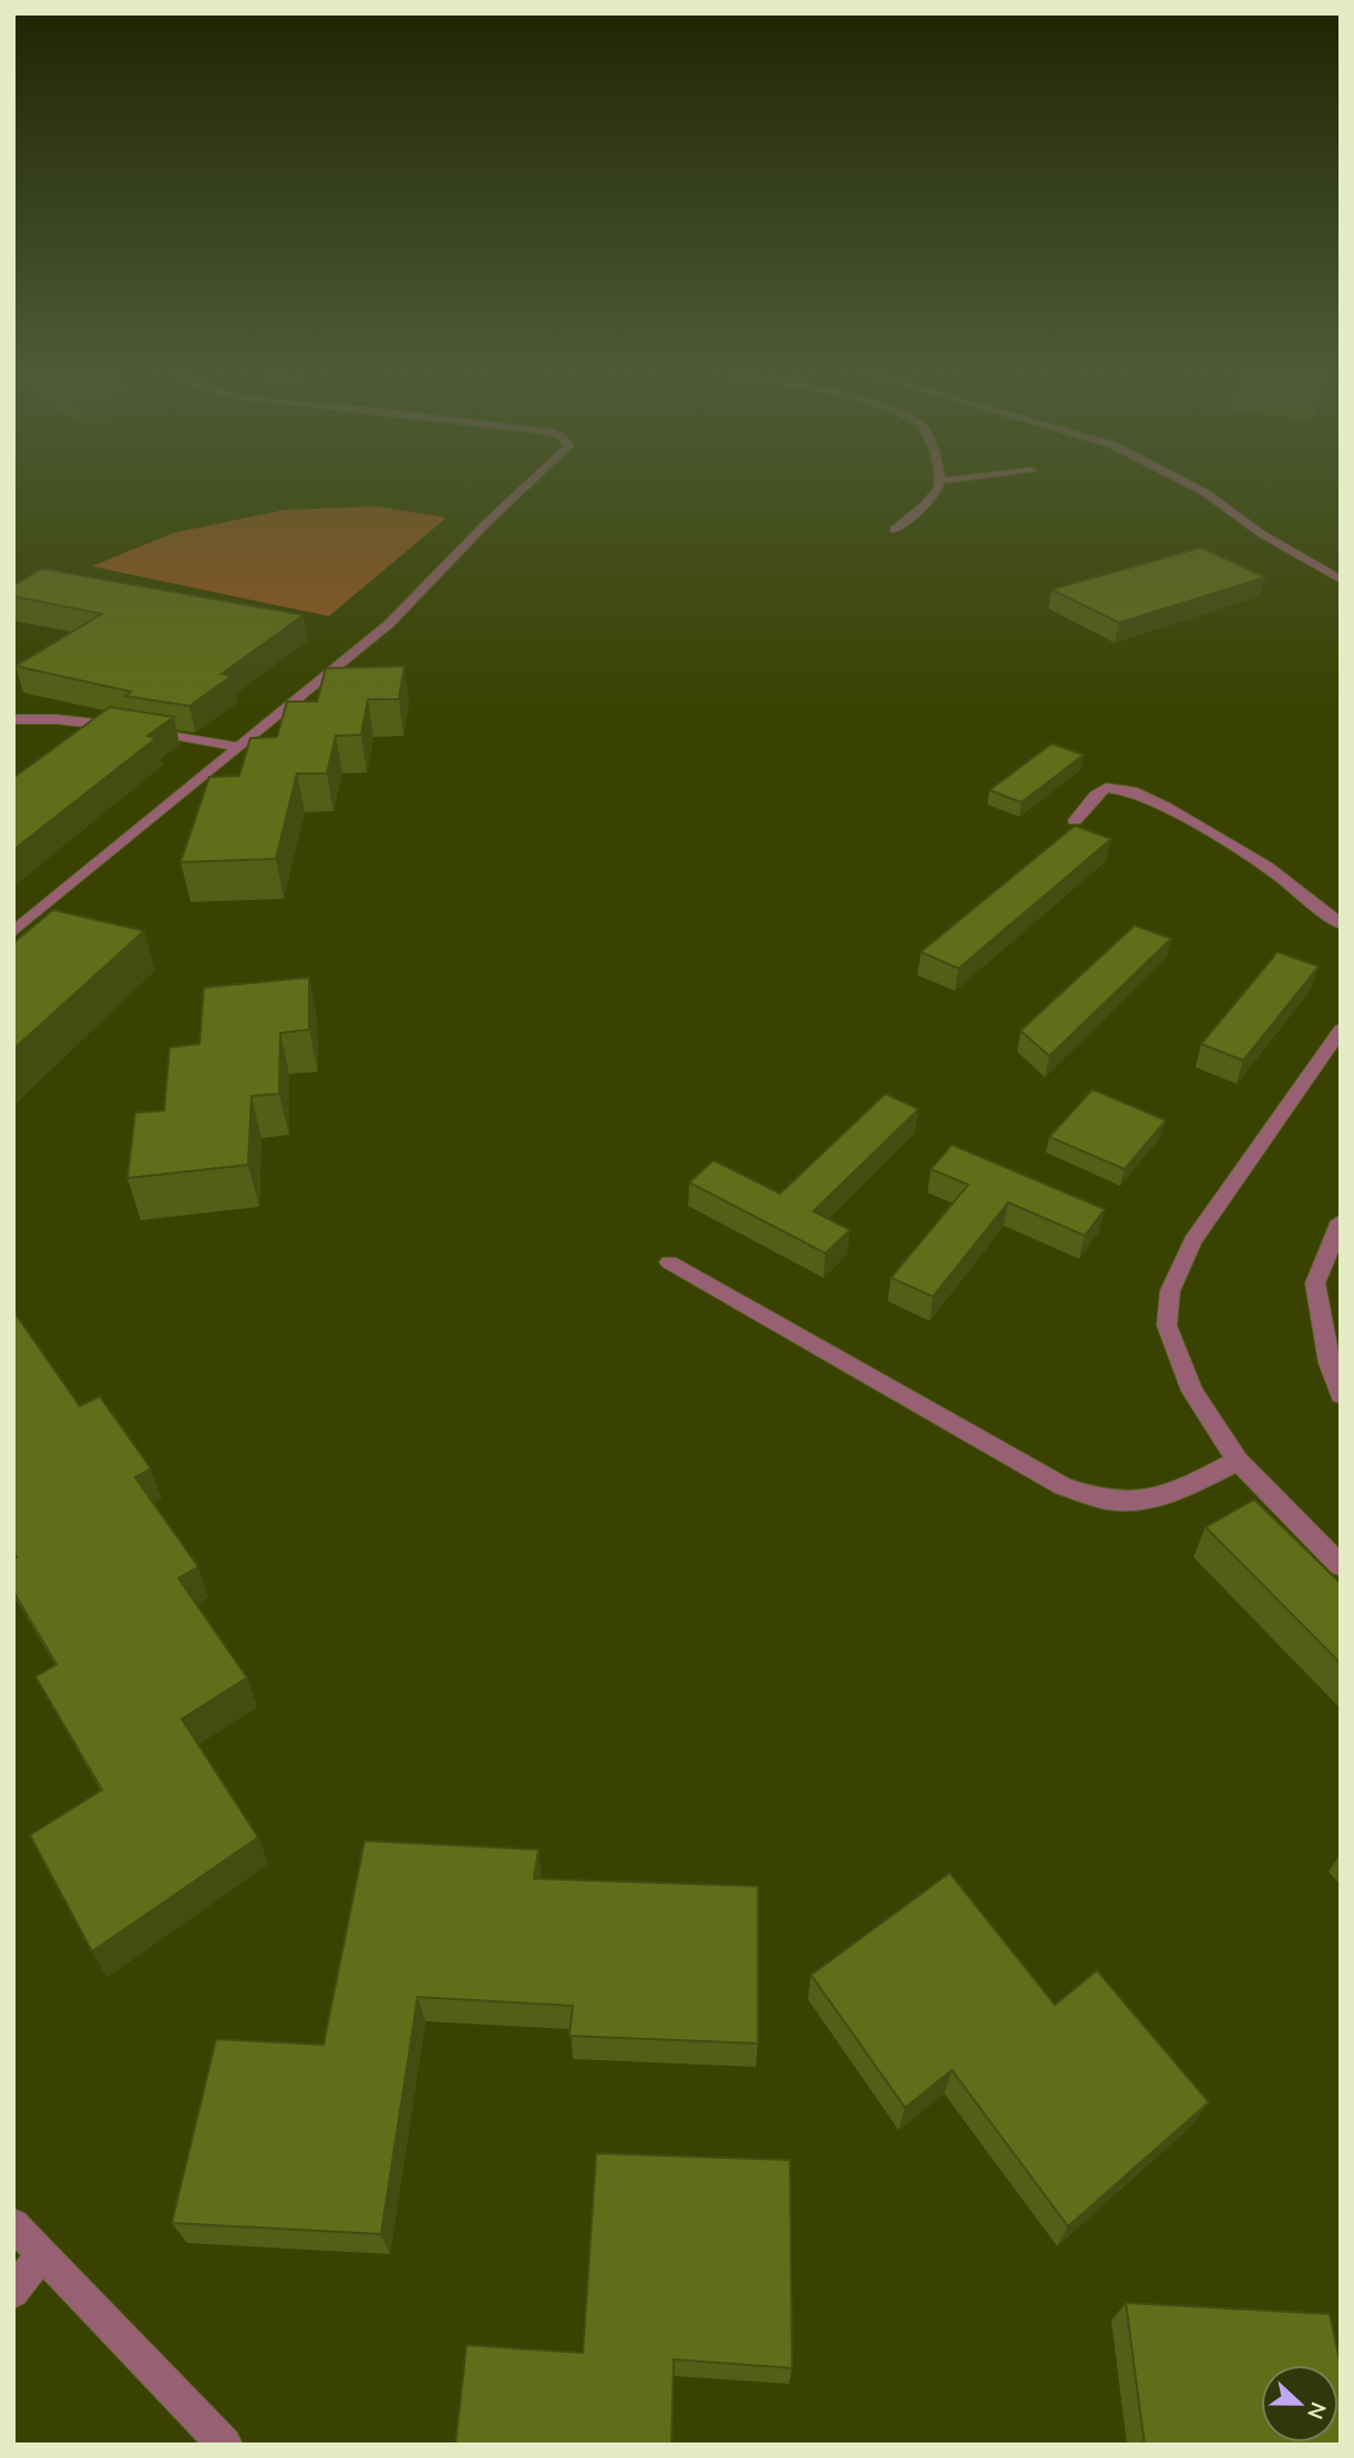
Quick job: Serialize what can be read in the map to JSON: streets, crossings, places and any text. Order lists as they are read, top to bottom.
{
  "north": "right"
}
